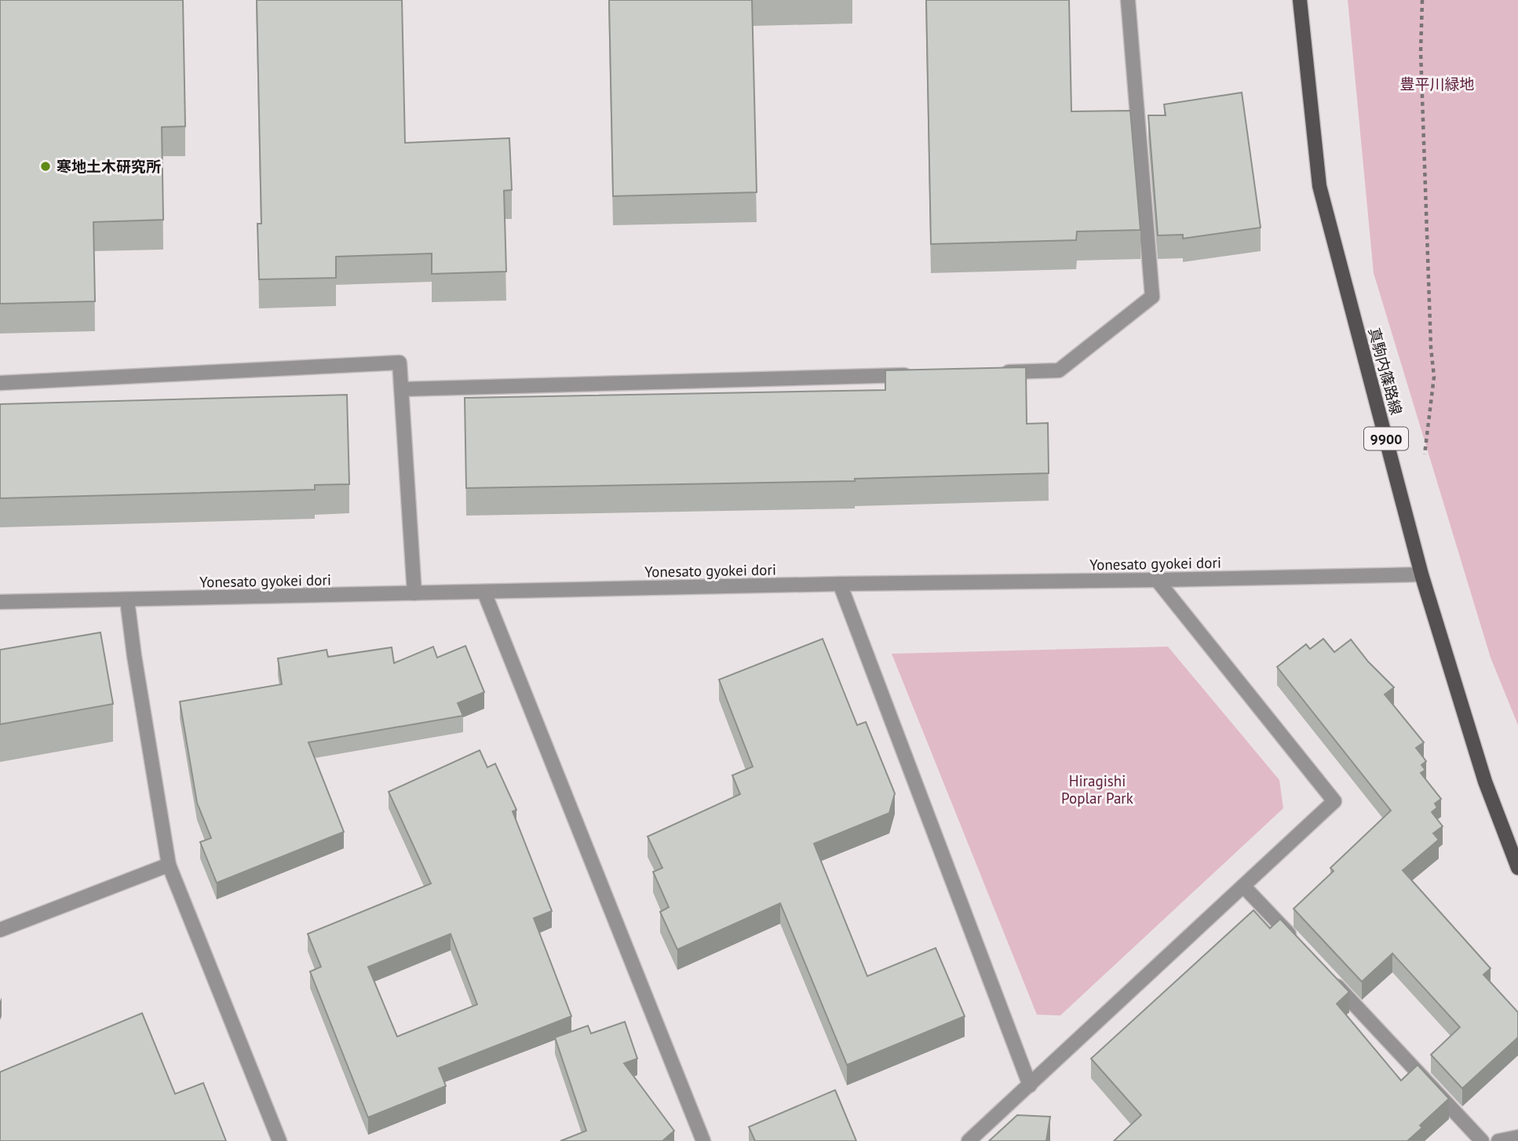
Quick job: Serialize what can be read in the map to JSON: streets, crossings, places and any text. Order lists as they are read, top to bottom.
{
  "streets": {
    "main road": ["真駒内篠路線", "9900"],
    "street": ["Yonesato gyokei dori"]
  },
  "crossings": [
    ["真駒内篠路線", "Yonesato gyokei dori"]
  ],
  "parks": ["豊平川緑地", "Hiragishi Poplar Park"],
  "places": ["寒地土木研究所"]
}
